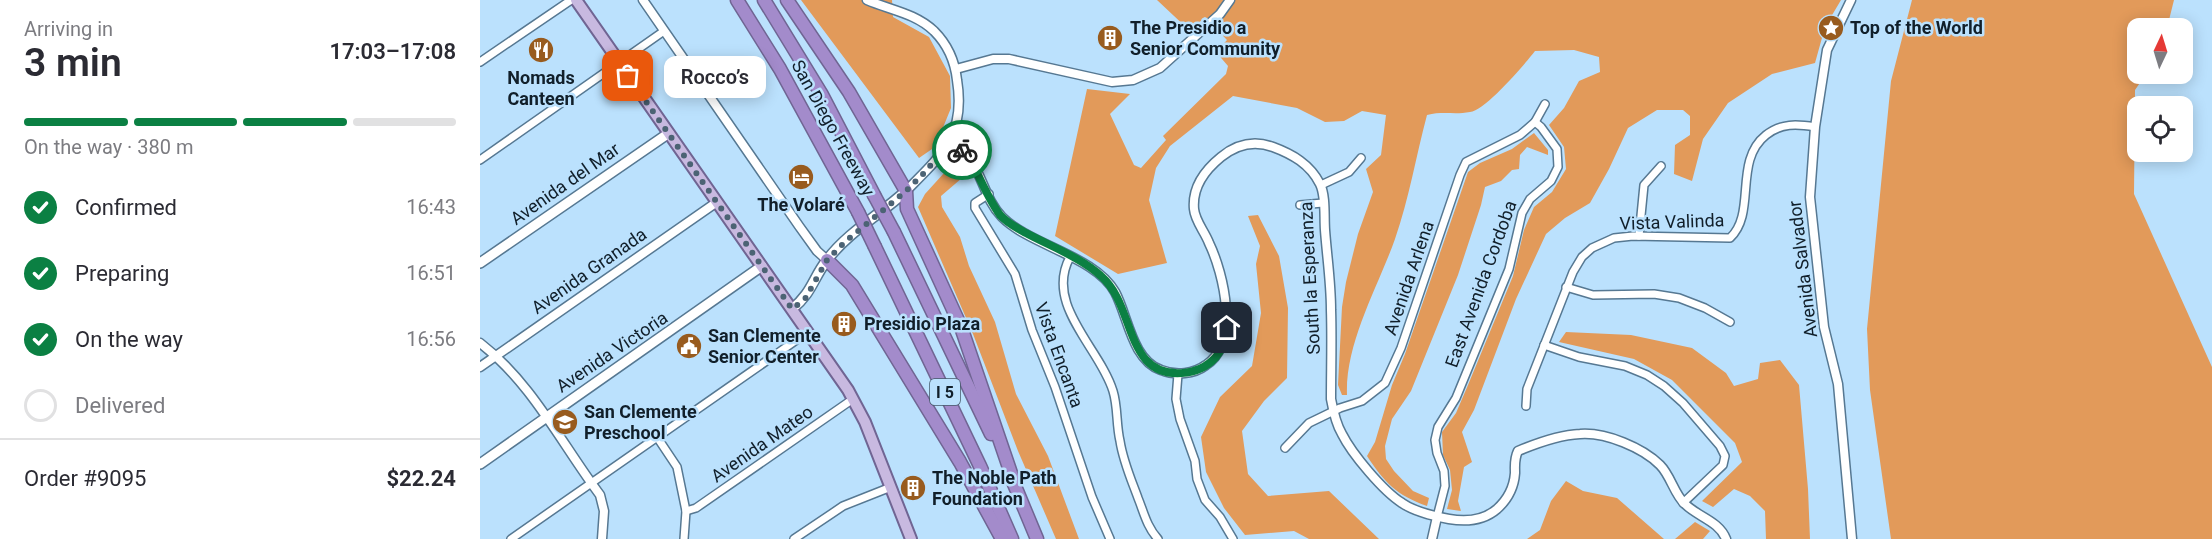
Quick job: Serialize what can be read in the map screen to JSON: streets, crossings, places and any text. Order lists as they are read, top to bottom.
{
  "streets": {
    "highway": ["San Diego Freeway", "I 5"],
    "main road": ["Avenida del Mar", "Avenida Victoria"],
    "street": [
      "Vista Valinda",
      "Avenida Salvador",
      "Avenida Granada",
      "South la Esperanza",
      "Avenida Arlena",
      "East Avenida Cordoba",
      "Vista Encanta",
      "Avenida Mateo"
    ]
  },
  "crossings": [
    ["Vista Valinda", "Avenida Salvador"],
    ["South la Esperanza", "Avenida Arlena"],
    ["South la Esperanza", "East Avenida Cordoba"],
    ["Avenida Arlena", "East Avenida Cordoba"]
  ],
  "places": {
    "place": ["Top of the World"],
    "building": ["The Presidio a Senior Community", "Presidio Plaza", "The Noble Path Foundation"],
    "restaurant": ["Nomads Canteen"],
    "other": ["Rocco’s"],
    "hotel": ["The Volaré"],
    "public building": ["San Clemente Senior Center"],
    "school or university": ["San Clemente Preschool"]
  },
  "north": "top",
  "page": {
    "heading": ["3 min", "Arriving in", "17:03–17:08"],
    "panel": ["Order #9095", "$22.24"],
    "bubble": "Rocco’s",
    "bar": "On the way · 380 m",
    "list": [
      ["Confirmed", "16:43"],
      ["Preparing", "16:51"],
      ["On the way", "16:56"],
      "Delivered"
    ]
  }
}
